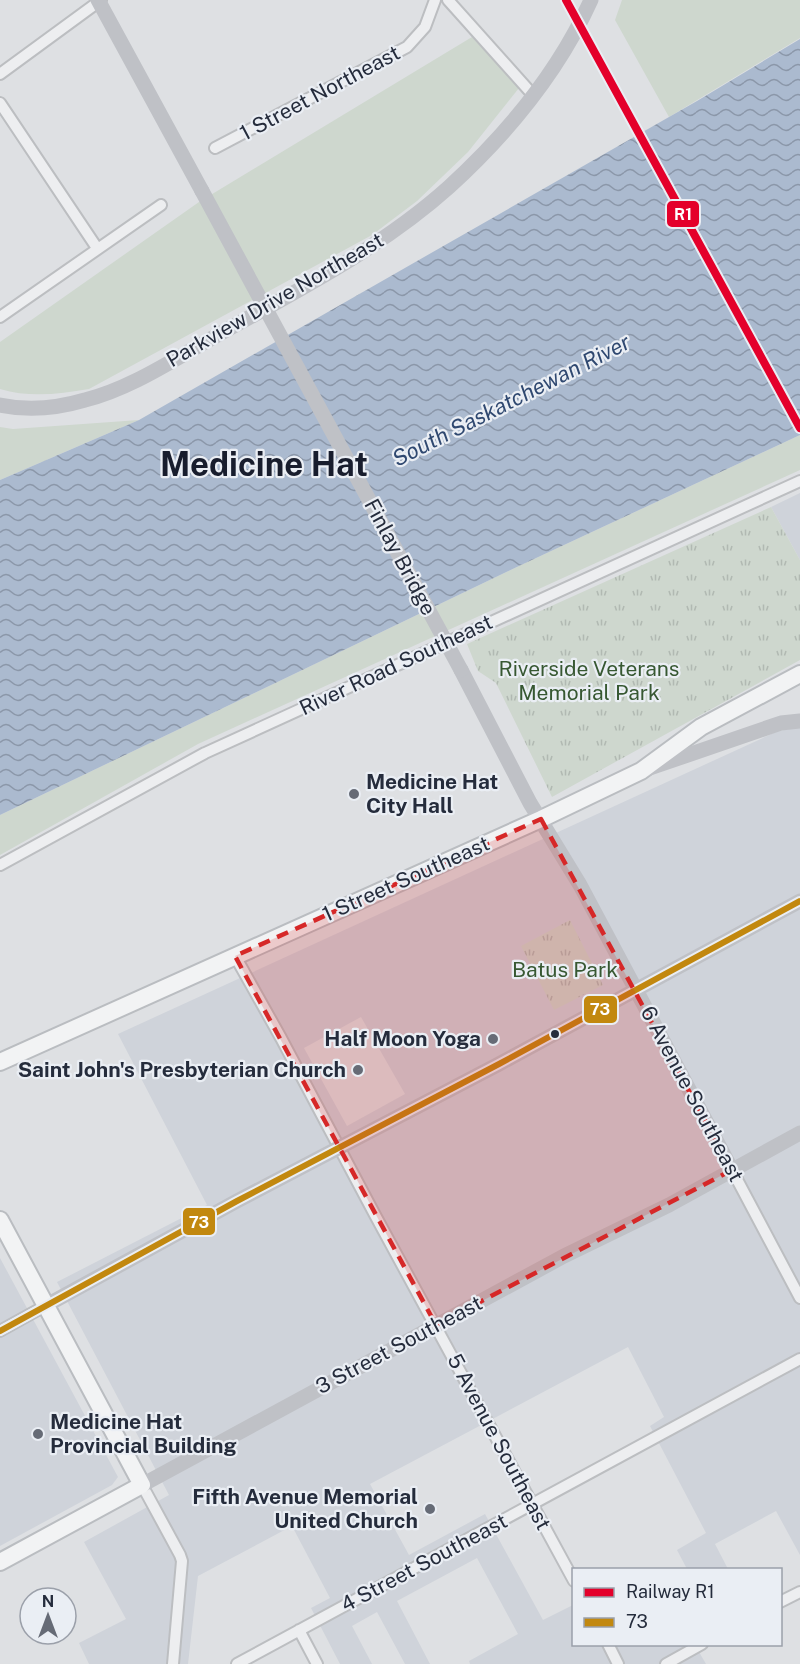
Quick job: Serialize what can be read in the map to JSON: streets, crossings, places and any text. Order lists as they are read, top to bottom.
{
  "streets": {
    "main road": ["1 Street Southeast", "3 Street Southeast"],
    "street": [
      "1 Street Northeast",
      "Parkview Drive Northeast",
      "Finlay Bridge",
      "River Road Southeast",
      "6 Avenue Southeast",
      "5 Avenue Southeast",
      "4 Street Southeast"
    ]
  },
  "crossings": [
    ["Finlay Bridge", "6 Avenue Southeast"],
    ["1 Street Southeast", "6 Avenue Southeast"],
    ["1 Street Southeast", "5 Avenue Southeast"],
    ["6 Avenue Southeast", "3 Street Southeast"],
    ["3 Street Southeast", "5 Avenue Southeast"],
    ["5 Avenue Southeast", "4 Street Southeast"]
  ],
  "districts": ["Medicine Hat"],
  "water": ["South Saskatchewan River"],
  "parks": ["Riverside Veterans Memorial Park", "Batus Park"],
  "places": [
    "Medicine Hat City Hall",
    "Half Moon Yoga",
    "Saint John's Presbyterian Church",
    "Medicine Hat Provincial Building",
    "Fifth Avenue Memorial United Church"
  ],
  "lines": ["rail line R1", "transit line 73"],
  "legend": ["Railway R1", "73"],
  "north": "top"
}
